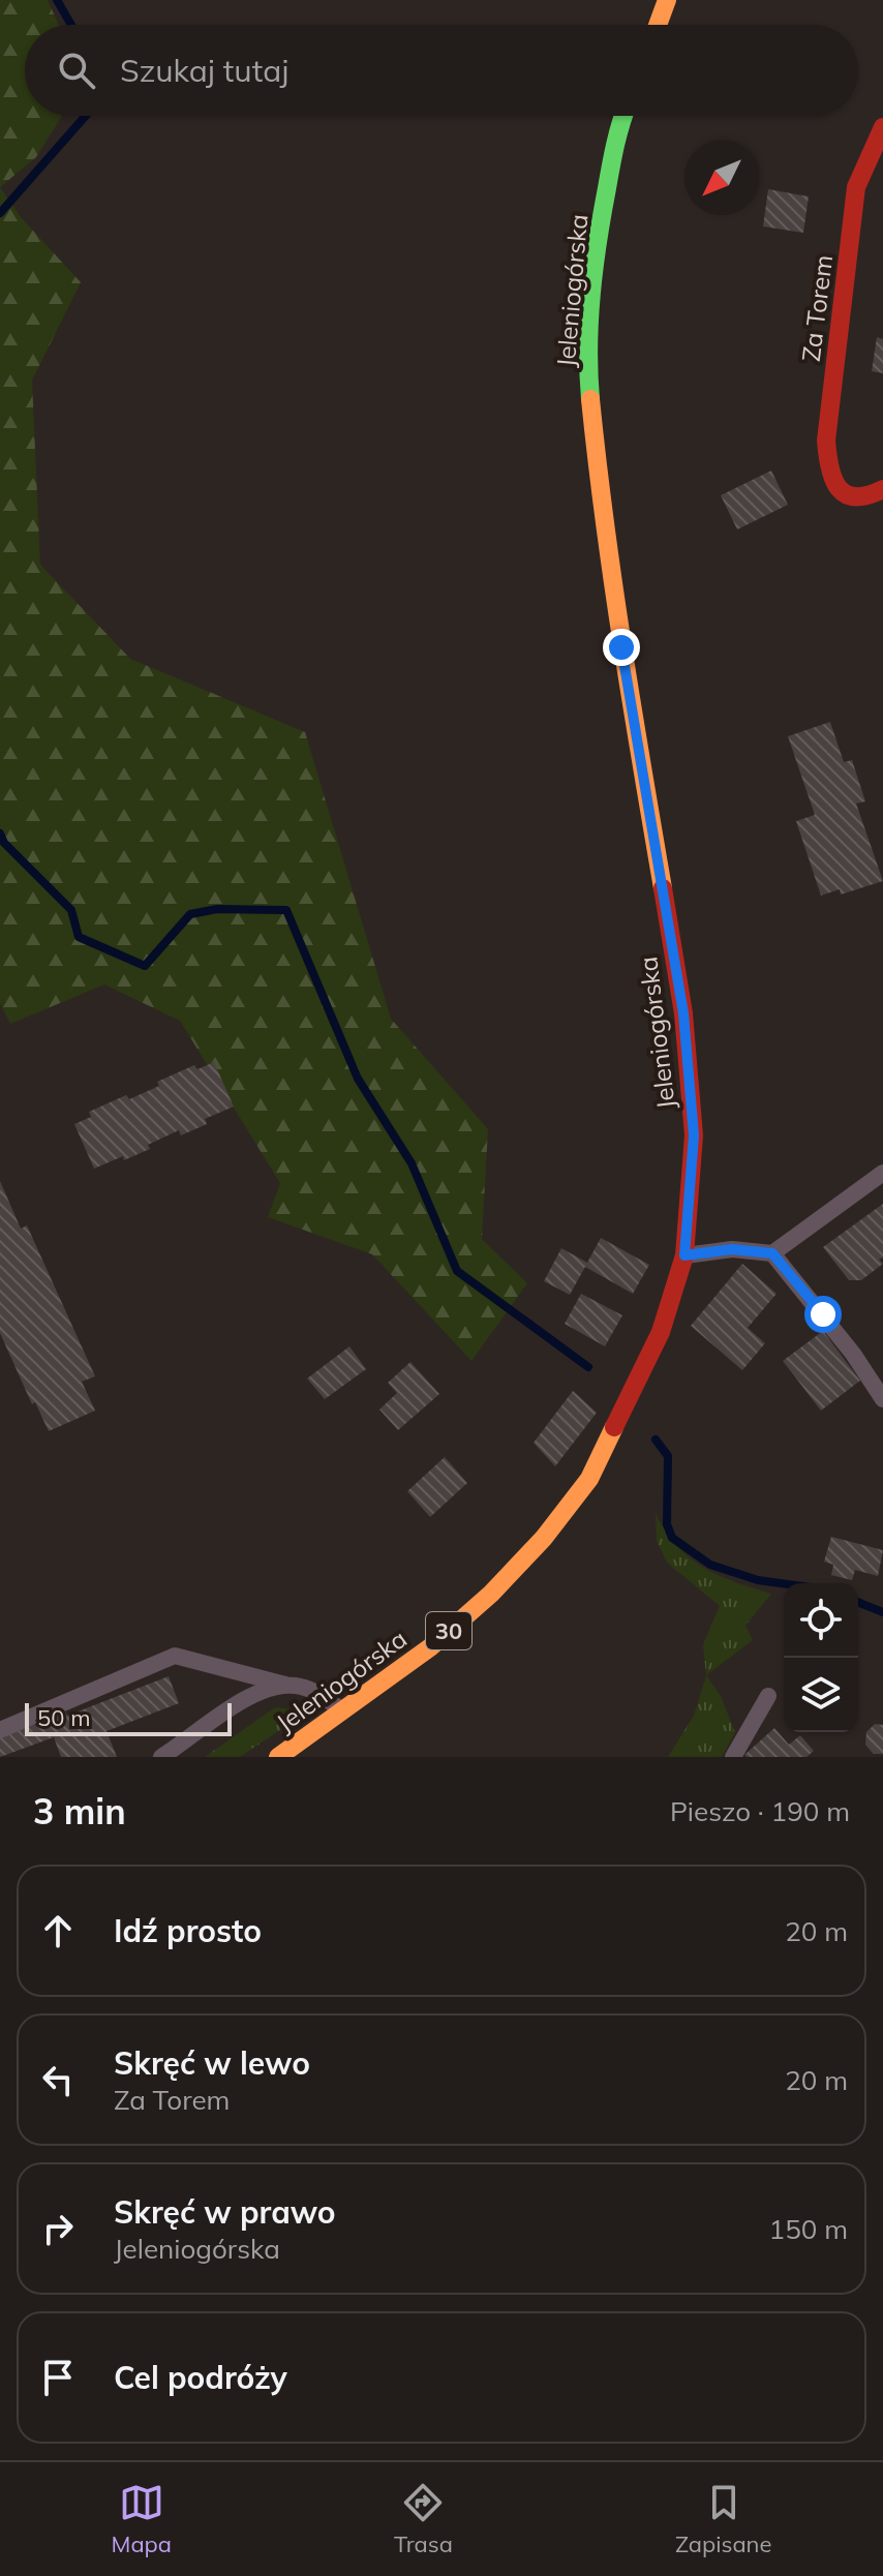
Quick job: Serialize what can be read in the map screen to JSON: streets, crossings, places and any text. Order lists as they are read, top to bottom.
{
  "streets": {
    "main road": ["Jeleniogórska", "Za Torem", "30"]
  },
  "scale_bar": "50 m",
  "north": "bottom left",
  "page": {
    "search": "Szukaj tutaj",
    "scale": "50 m",
    "heading": ["3 min", "Pieszo · 190 m"],
    "list": [
      ["Idź prosto", "20 m"],
      ["Skręć w lewo", "Za Torem", "20 m"],
      ["Skręć w prawo", "Jeleniogórska", "150 m"],
      "Cel podróży"
    ],
    "nav": ["Mapa", "Trasa", "Zapisane"]
  }
}
